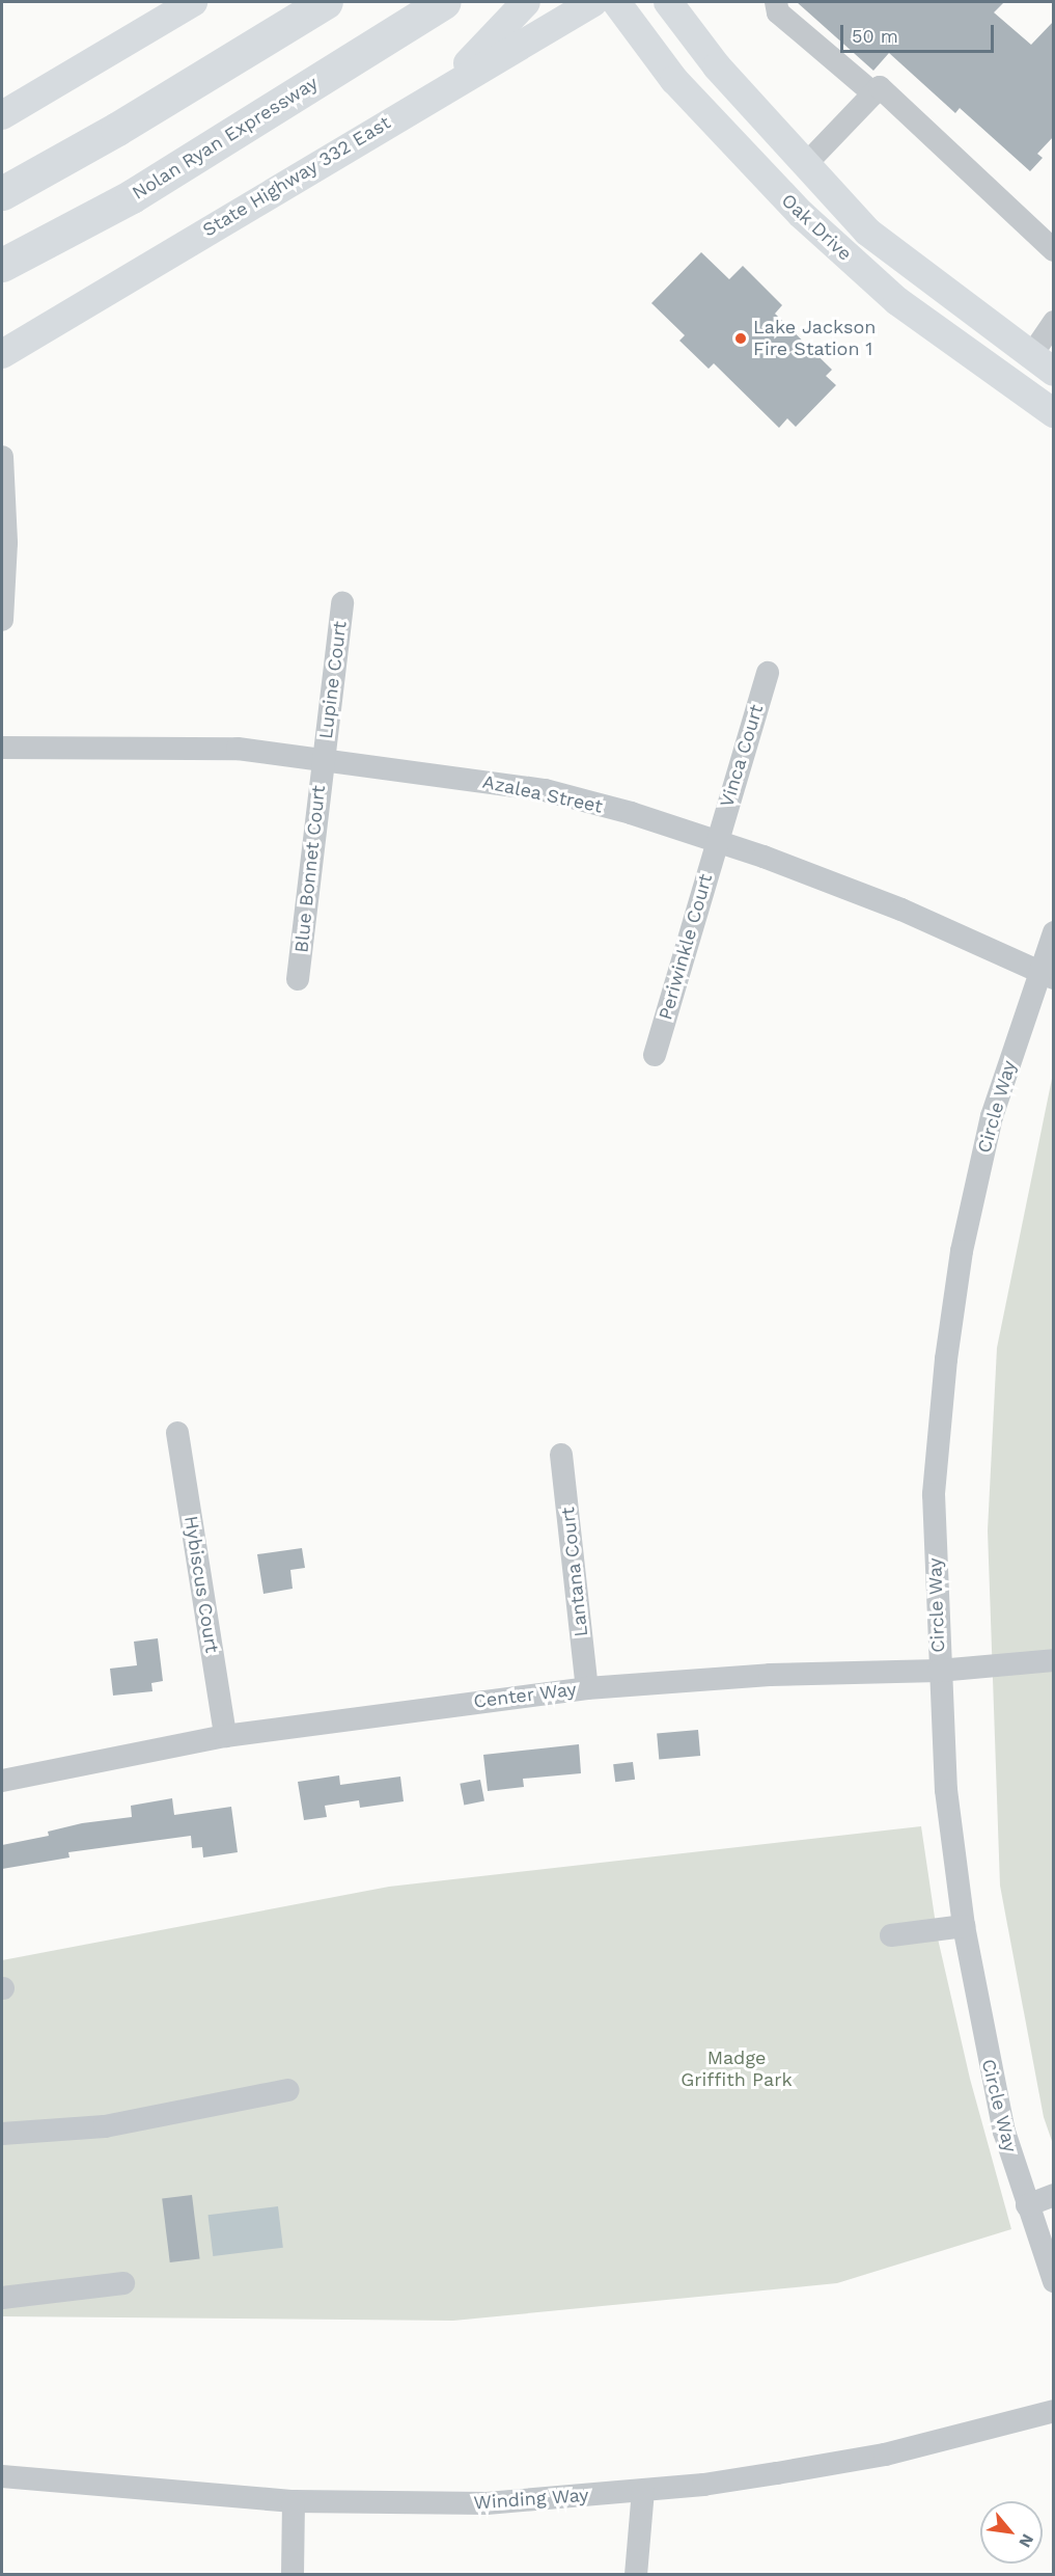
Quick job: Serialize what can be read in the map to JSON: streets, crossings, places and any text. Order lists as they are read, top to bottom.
{
  "streets": {
    "highway": ["Nolan Ryan Expressway"],
    "main road": ["State Highway 332 East", "Oak Drive"],
    "street": [
      "Lupine Court",
      "Vinca Court",
      "Azalea Street",
      "Blue Bonnet Court",
      "Periwinkle Court",
      "Circle Way",
      "Lantana Court",
      "Hybiscus Court",
      "Center Way",
      "Winding Way"
    ]
  },
  "crossings": [
    ["Lupine Court", "Azalea Street"],
    ["Lupine Court", "Blue Bonnet Court"],
    ["Vinca Court", "Azalea Street"],
    ["Vinca Court", "Periwinkle Court"],
    ["Azalea Street", "Blue Bonnet Court"],
    ["Azalea Street", "Periwinkle Court"],
    ["Azalea Street", "Circle Way"],
    ["Circle Way", "Center Way"],
    ["Lantana Court", "Center Way"],
    ["Hybiscus Court", "Center Way"]
  ],
  "parks": ["Madge Griffith Park"],
  "places": ["Lake Jackson Fire Station 1"],
  "scale_bar": "50 m",
  "north": "bottom right"
}
